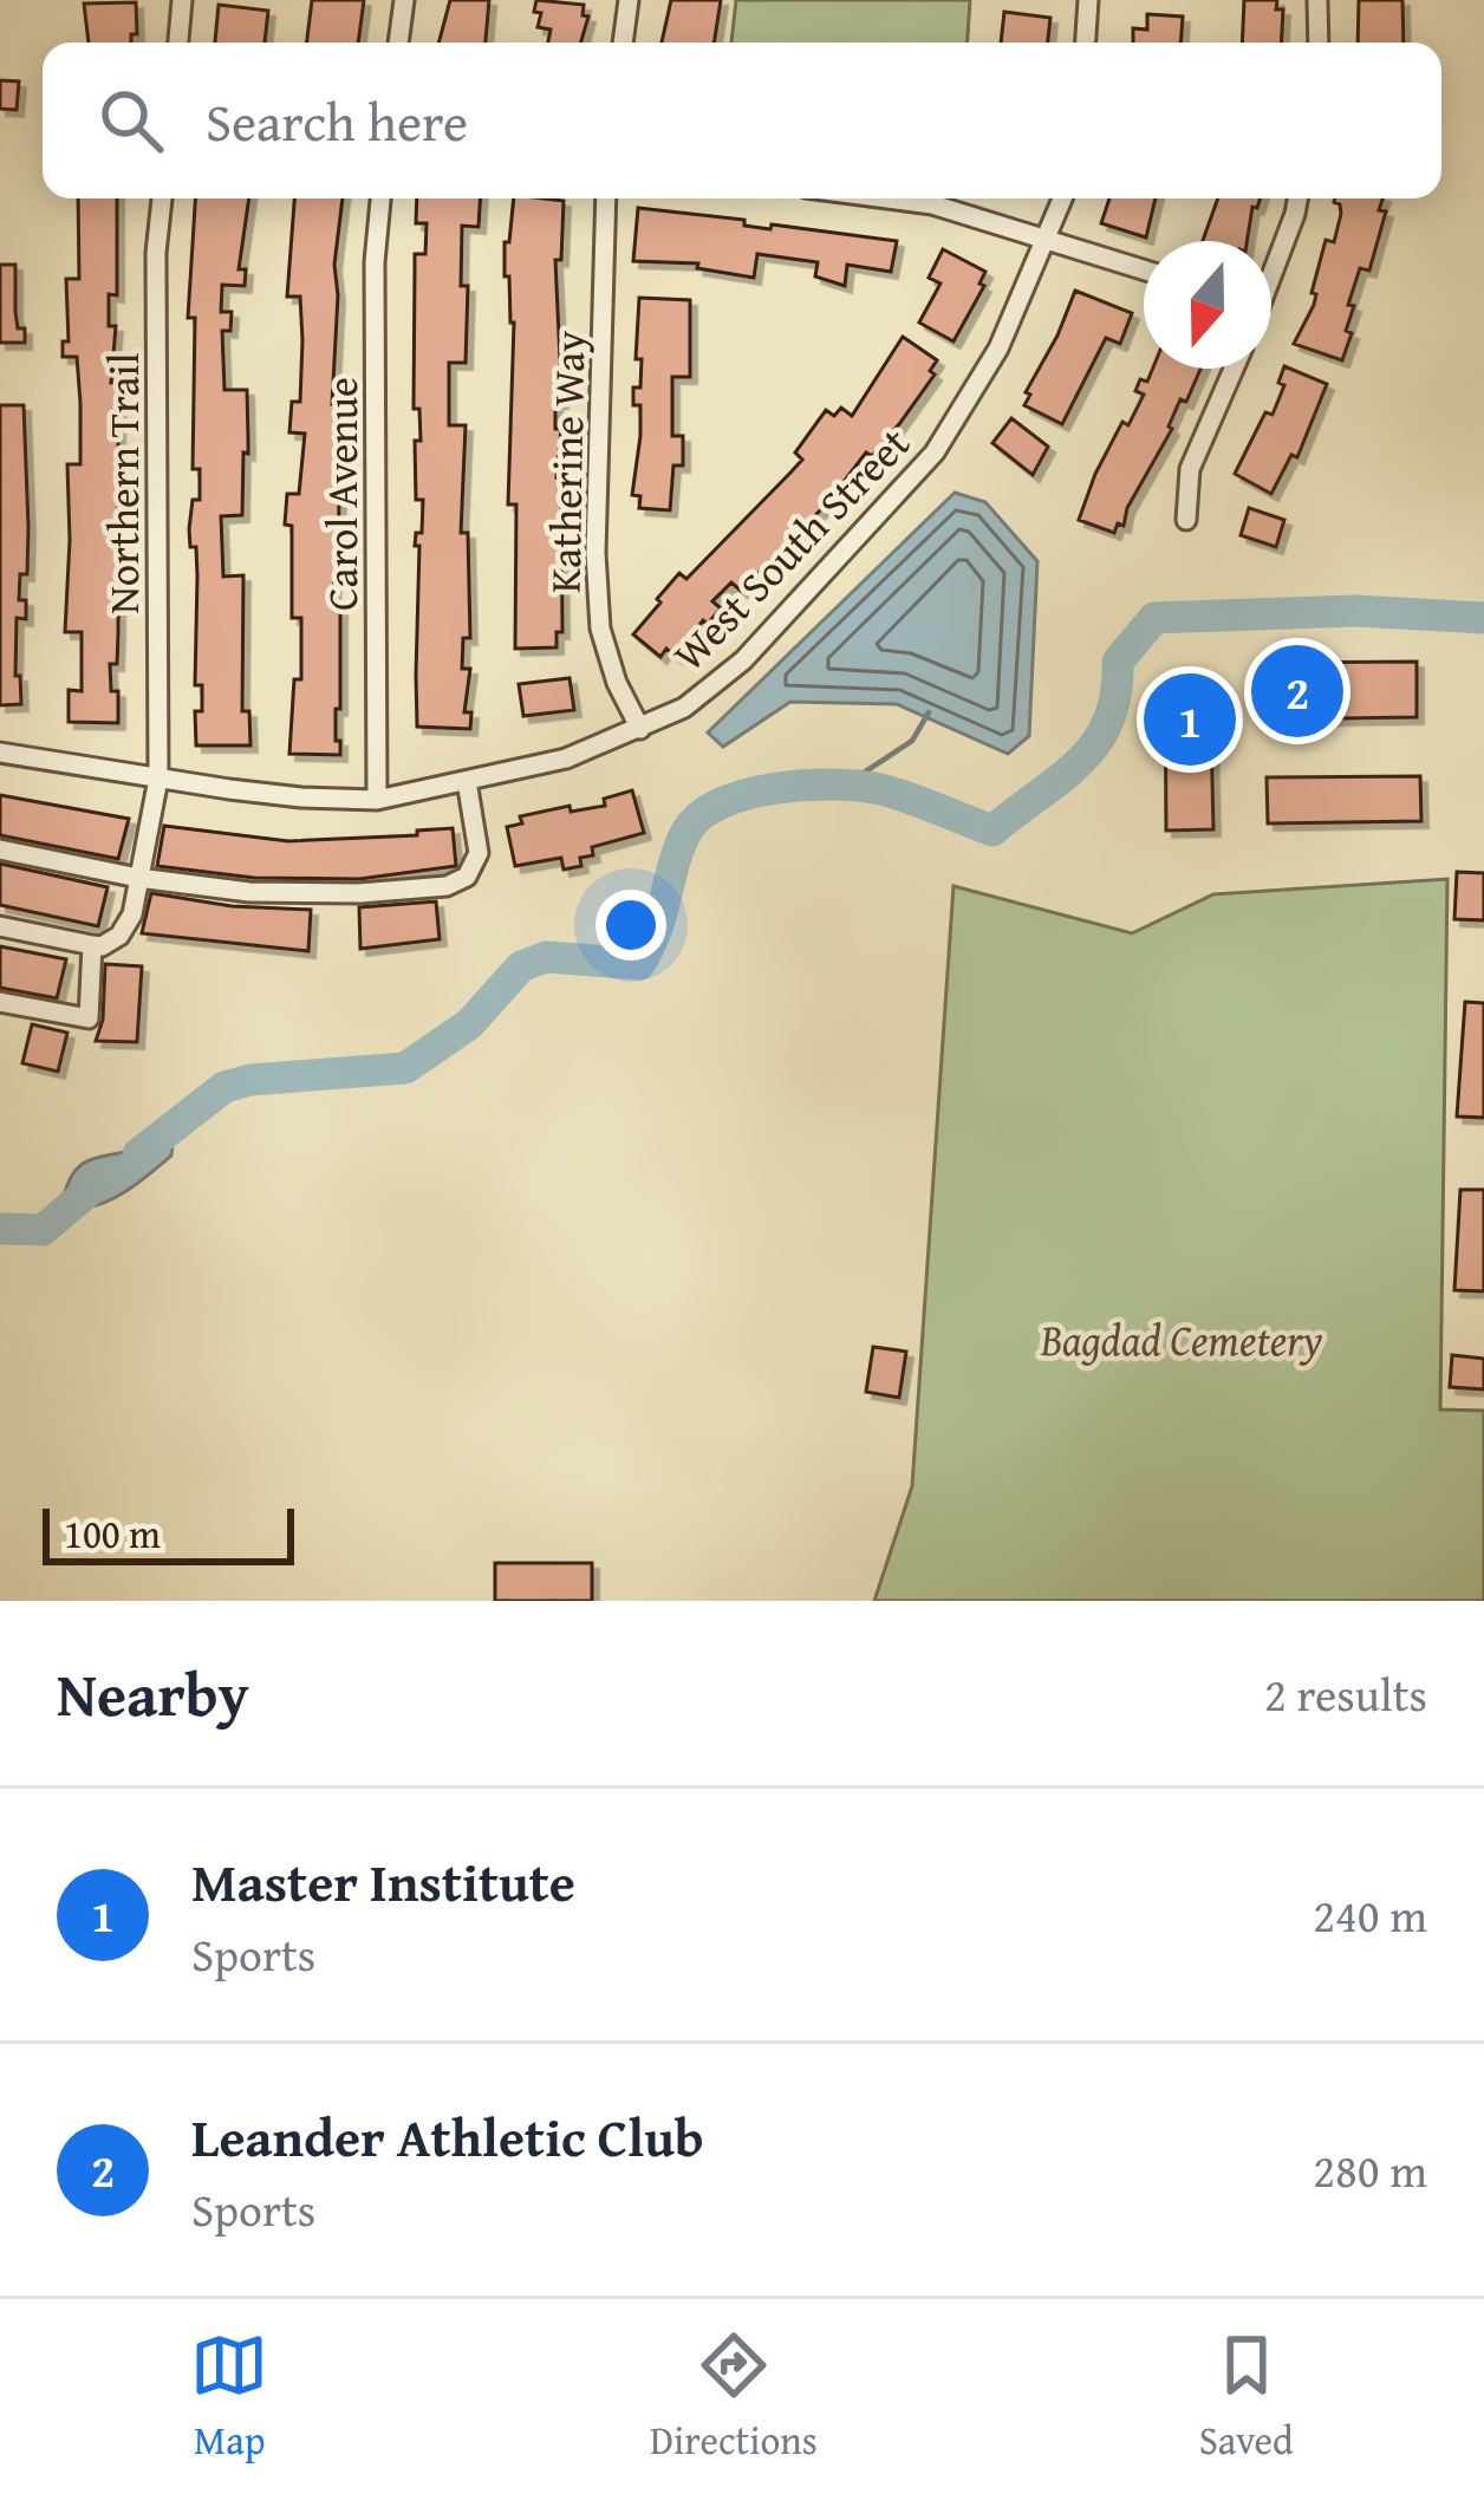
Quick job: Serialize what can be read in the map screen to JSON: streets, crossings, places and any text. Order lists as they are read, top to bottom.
{
  "streets": {
    "street": [
      "Katherine Way",
      "Northern Trail",
      "Carol Avenue",
      "West South Street"
    ]
  },
  "crossings": [
    ["Katherine Way", "West South Street"],
    ["Northern Trail", "West South Street"],
    ["Carol Avenue", "West South Street"]
  ],
  "parks": ["Bagdad Cemetery"],
  "scale_bar": "100 m",
  "north": "bottom",
  "page": {
    "search": "Search here",
    "pins": ["2", "1"],
    "scale": "100 m",
    "heading": ["Nearby", "2 results"],
    "list": [
      {
        "mark": "1",
        "name": "Master Institute",
        "note": "Sports",
        "value": "240 m"
      },
      {
        "mark": "2",
        "name": "Leander Athletic Club",
        "note": "Sports",
        "value": "280 m"
      }
    ],
    "nav": ["Map", "Directions", "Saved"]
  }
}
